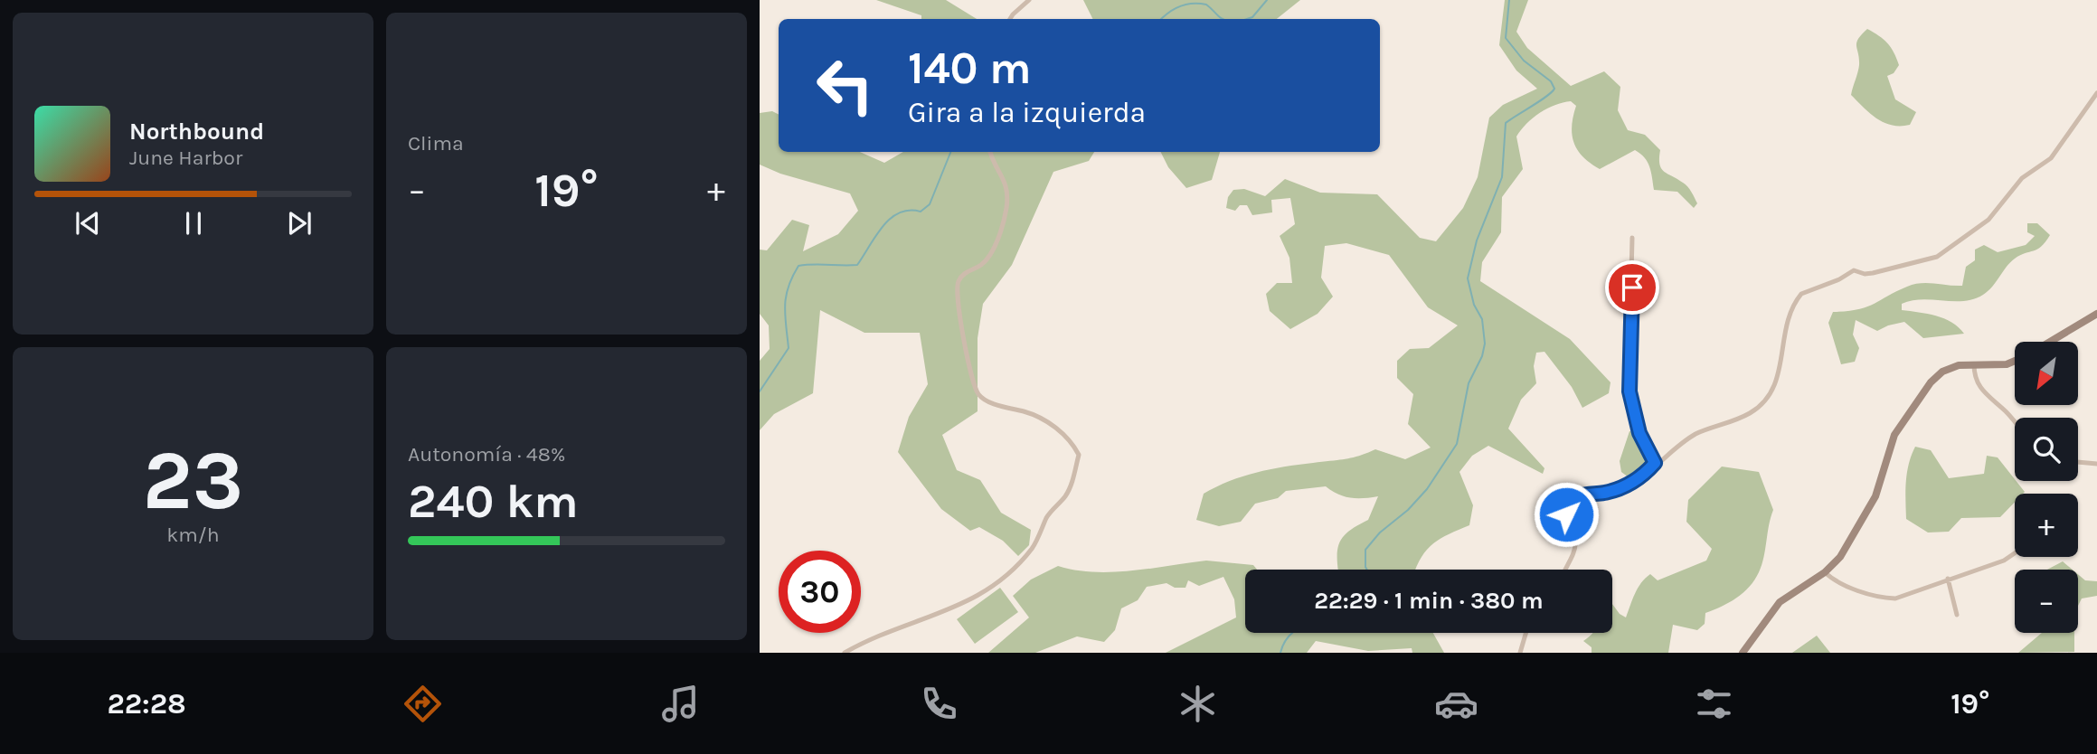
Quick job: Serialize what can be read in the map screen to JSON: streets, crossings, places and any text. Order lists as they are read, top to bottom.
{
  "north": "bottom left",
  "page": {
    "tile": [
      "Clima",
      ["23", "km/h"],
      ["Autonomía · 48%", "240 km"]
    ],
    "turn": ["140 m", "Gira a la izquierda"],
    "song": ["Northbound", "June Harbor"],
    "heat": ["−", "19°", "+"],
    "map_buttons": ["+", "−"],
    "limit": "30",
    "trip": "22:29 · 1 min · 380 m",
    "tabs": ["22:28", "19°"]
  }
}
